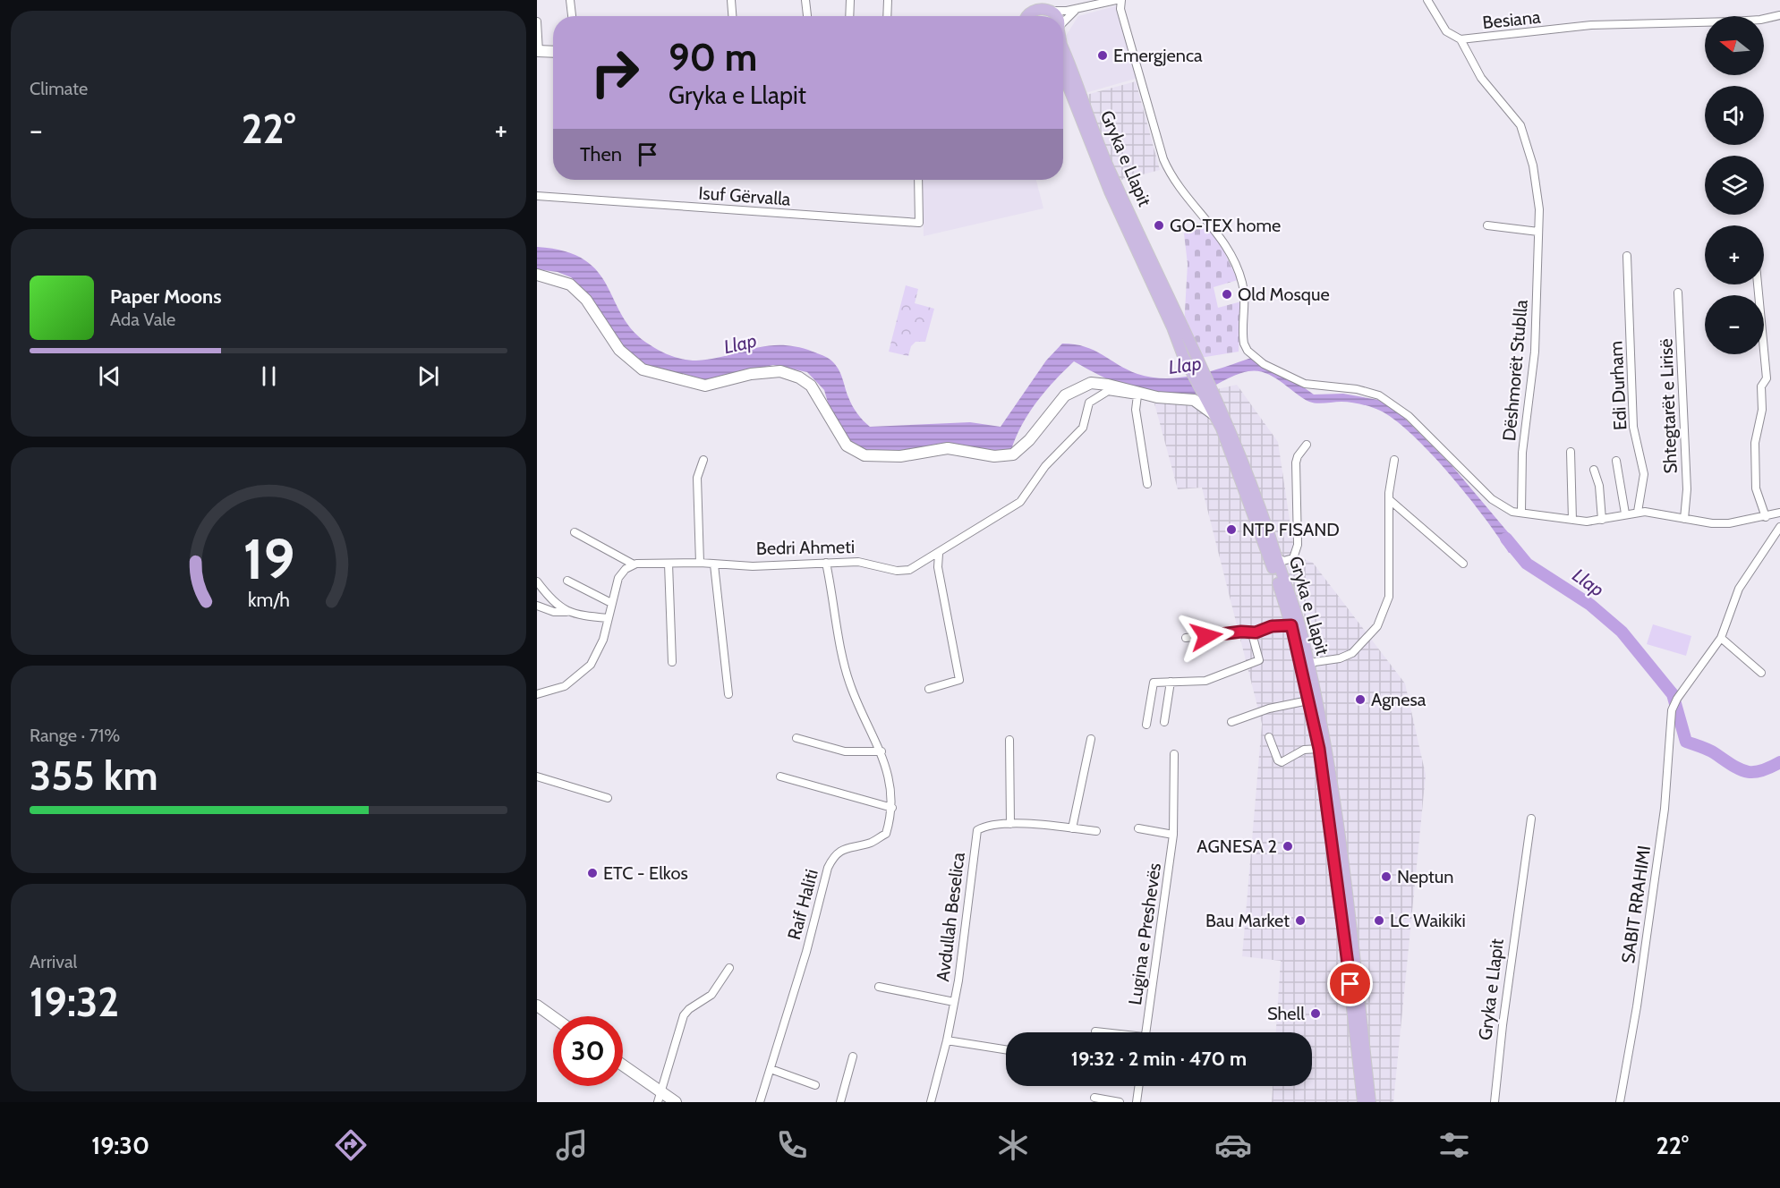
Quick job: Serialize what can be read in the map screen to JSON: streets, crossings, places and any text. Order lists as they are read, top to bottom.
{
  "streets": {
    "main road": ["Gryka e Llapit"],
    "street": [
      "Besiana",
      "Isuf Gërvalla",
      "Dëshmorët Stublla",
      "Edi Durham",
      "Shtegtarët e Lirisë",
      "Bedri Ahmeti",
      "Raif Haliti",
      "SABIT RRAHIMI",
      "Avdullah Beselica",
      "Lugina e Preshevës"
    ]
  },
  "crossings": [
    ["Besiana", "Dëshmorët Stublla"],
    ["Bedri Ahmeti", "Raif Haliti"]
  ],
  "water": ["Llap"],
  "places": [
    "Emergjenca",
    "GO-TEX home",
    "Old Mosque",
    "NTP FISAND",
    "Agnesa",
    "AGNESA 2",
    "ETC - Elkos",
    "Neptun",
    "Bau Market",
    "LC Waikiki",
    "Shell"
  ],
  "north": "left",
  "page": {
    "tile": [
      "Climate",
      ["Range · 71%", "355 km"],
      ["Arrival", "19:32"]
    ],
    "map_buttons": ["+", "−"],
    "turn": ["90 m", "Gryka e Llapit"],
    "heat": ["−", "22°", "+"],
    "then": "Then",
    "song": ["Paper Moons", "Ada Vale"],
    "limit": "30",
    "trip": "19:32 · 2 min · 470 m",
    "tabs": ["19:30", "22°"],
    "gauge": ["19", "km/h"]
  }
}
